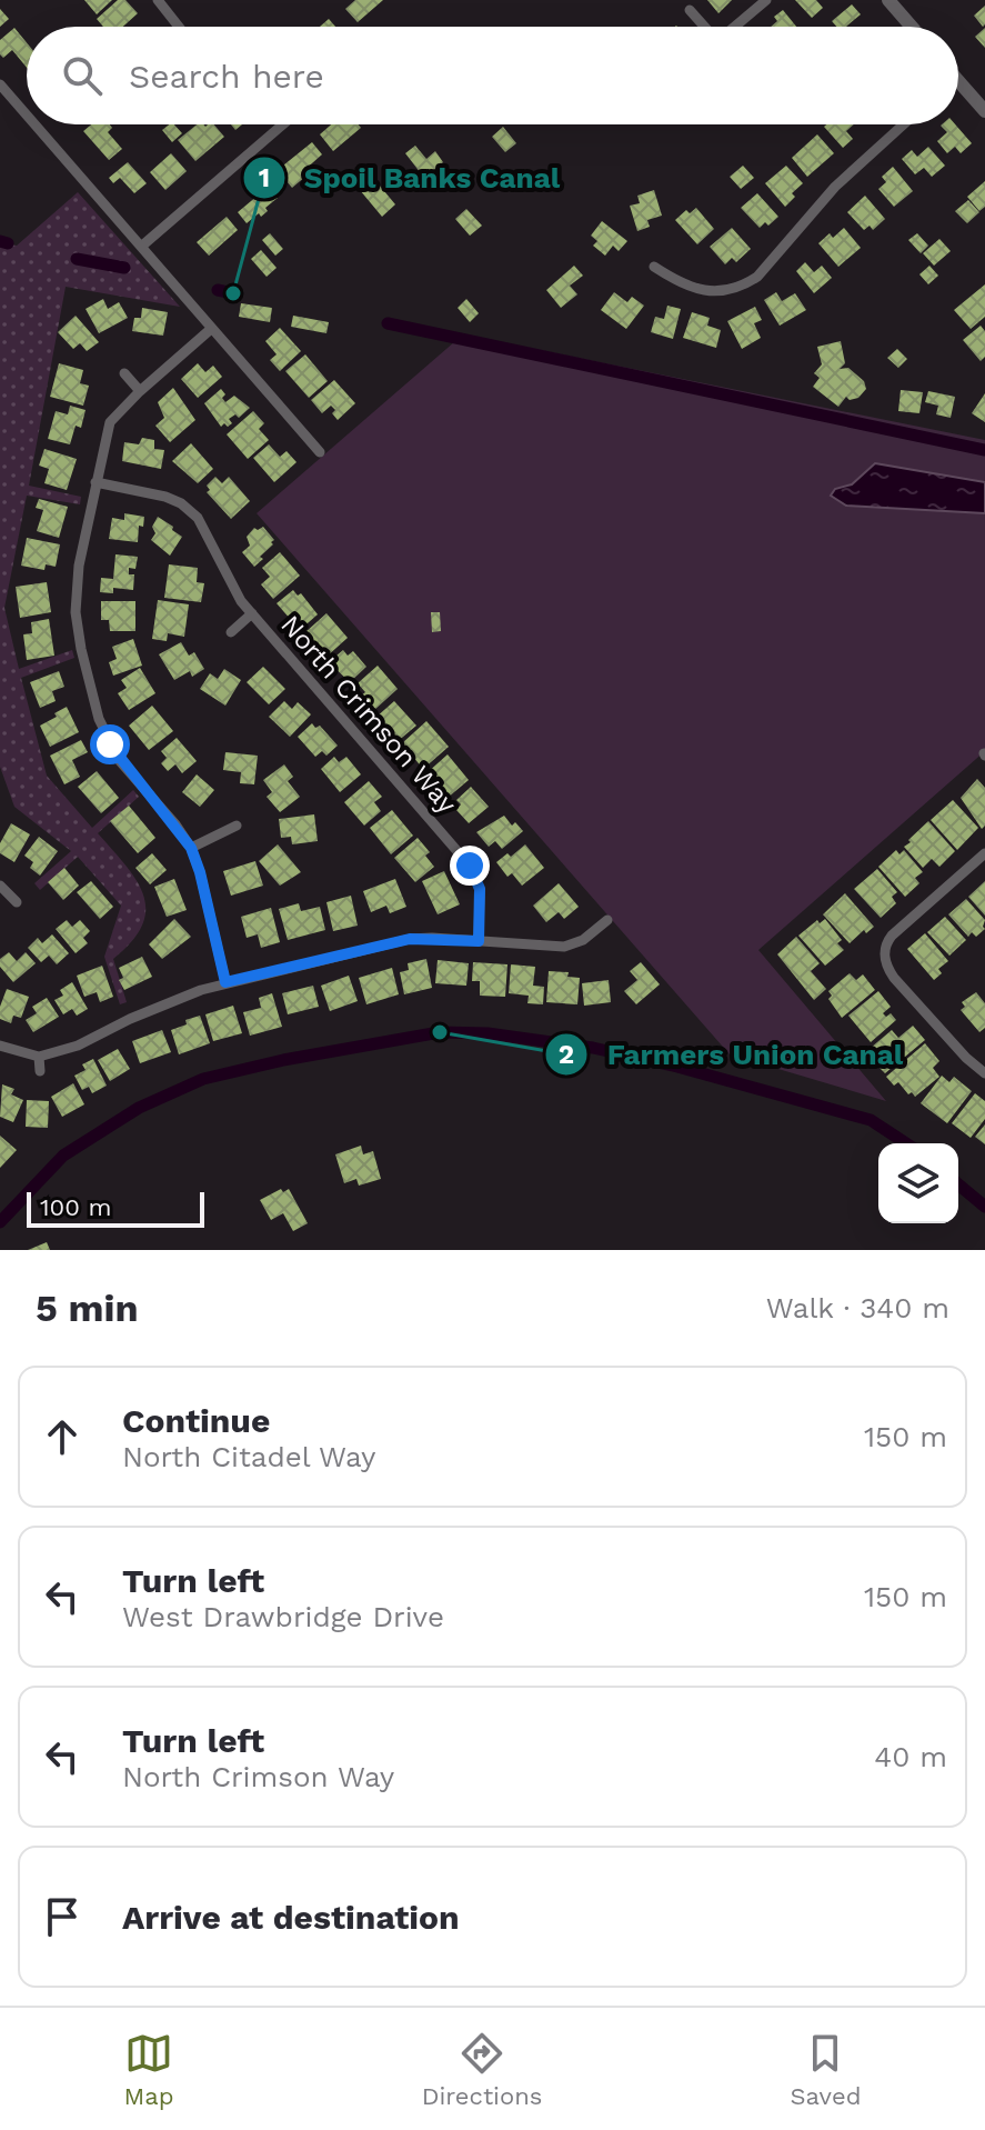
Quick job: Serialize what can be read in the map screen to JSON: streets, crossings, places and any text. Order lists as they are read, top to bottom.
{
  "streets": {
    "street": ["North Crimson Way"]
  },
  "places": ["Spoil Banks Canal", "Farmers Union Canal"],
  "scale_bar": "100 m",
  "page": {
    "search": "Search here",
    "scale": "100 m",
    "heading": ["5 min", "Walk · 340 m"],
    "list": [
      ["Continue", "North Citadel Way", "150 m"],
      ["Turn left", "West Drawbridge Drive", "150 m"],
      ["Turn left", "North Crimson Way", "40 m"],
      "Arrive at destination"
    ],
    "nav": ["Map", "Directions", "Saved"]
  }
}
